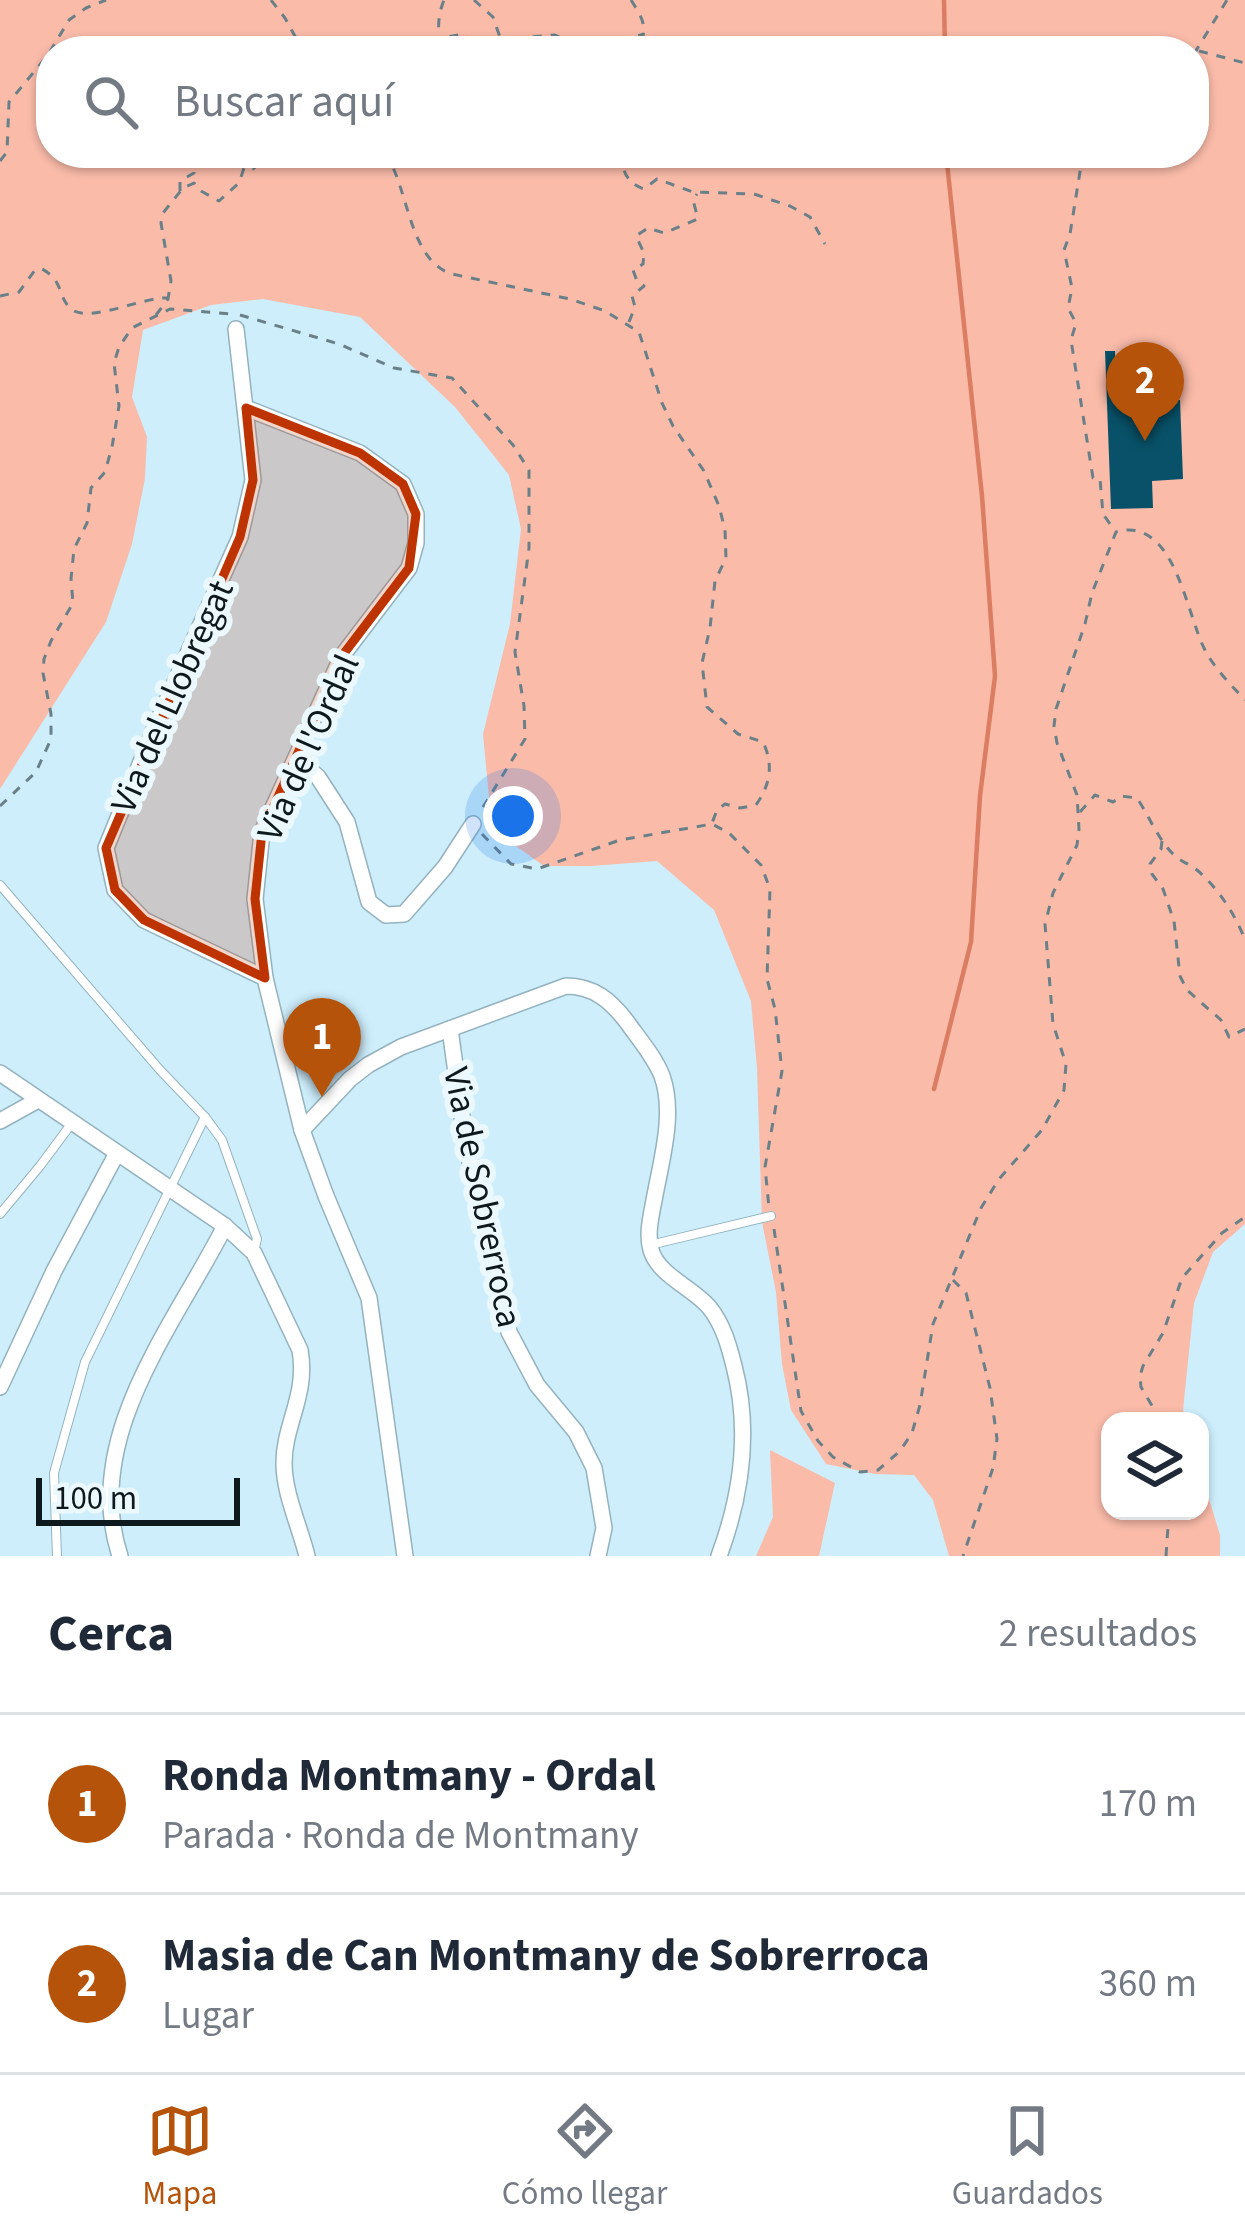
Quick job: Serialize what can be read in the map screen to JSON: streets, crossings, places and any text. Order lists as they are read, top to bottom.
{
  "streets": {
    "street": ["Via del Llobregat", "Via de l'Ordal", "Via de Sobrerroca"]
  },
  "crossings": [
    ["Via del Llobregat", "Via de l'Ordal"]
  ],
  "scale_bar": "100 m",
  "page": {
    "search": "Buscar aquí",
    "pins": ["2", "1"],
    "scale": "100 m",
    "heading": ["Cerca", "2 resultados"],
    "list": [
      {
        "mark": "1",
        "name": "Ronda Montmany - Ordal",
        "note": "Parada · Ronda de Montmany",
        "value": "170 m"
      },
      {
        "mark": "2",
        "name": "Masia de Can Montmany de Sobrerroca",
        "note": "Lugar",
        "value": "360 m"
      }
    ],
    "nav": ["Mapa", "Cómo llegar", "Guardados"]
  }
}
